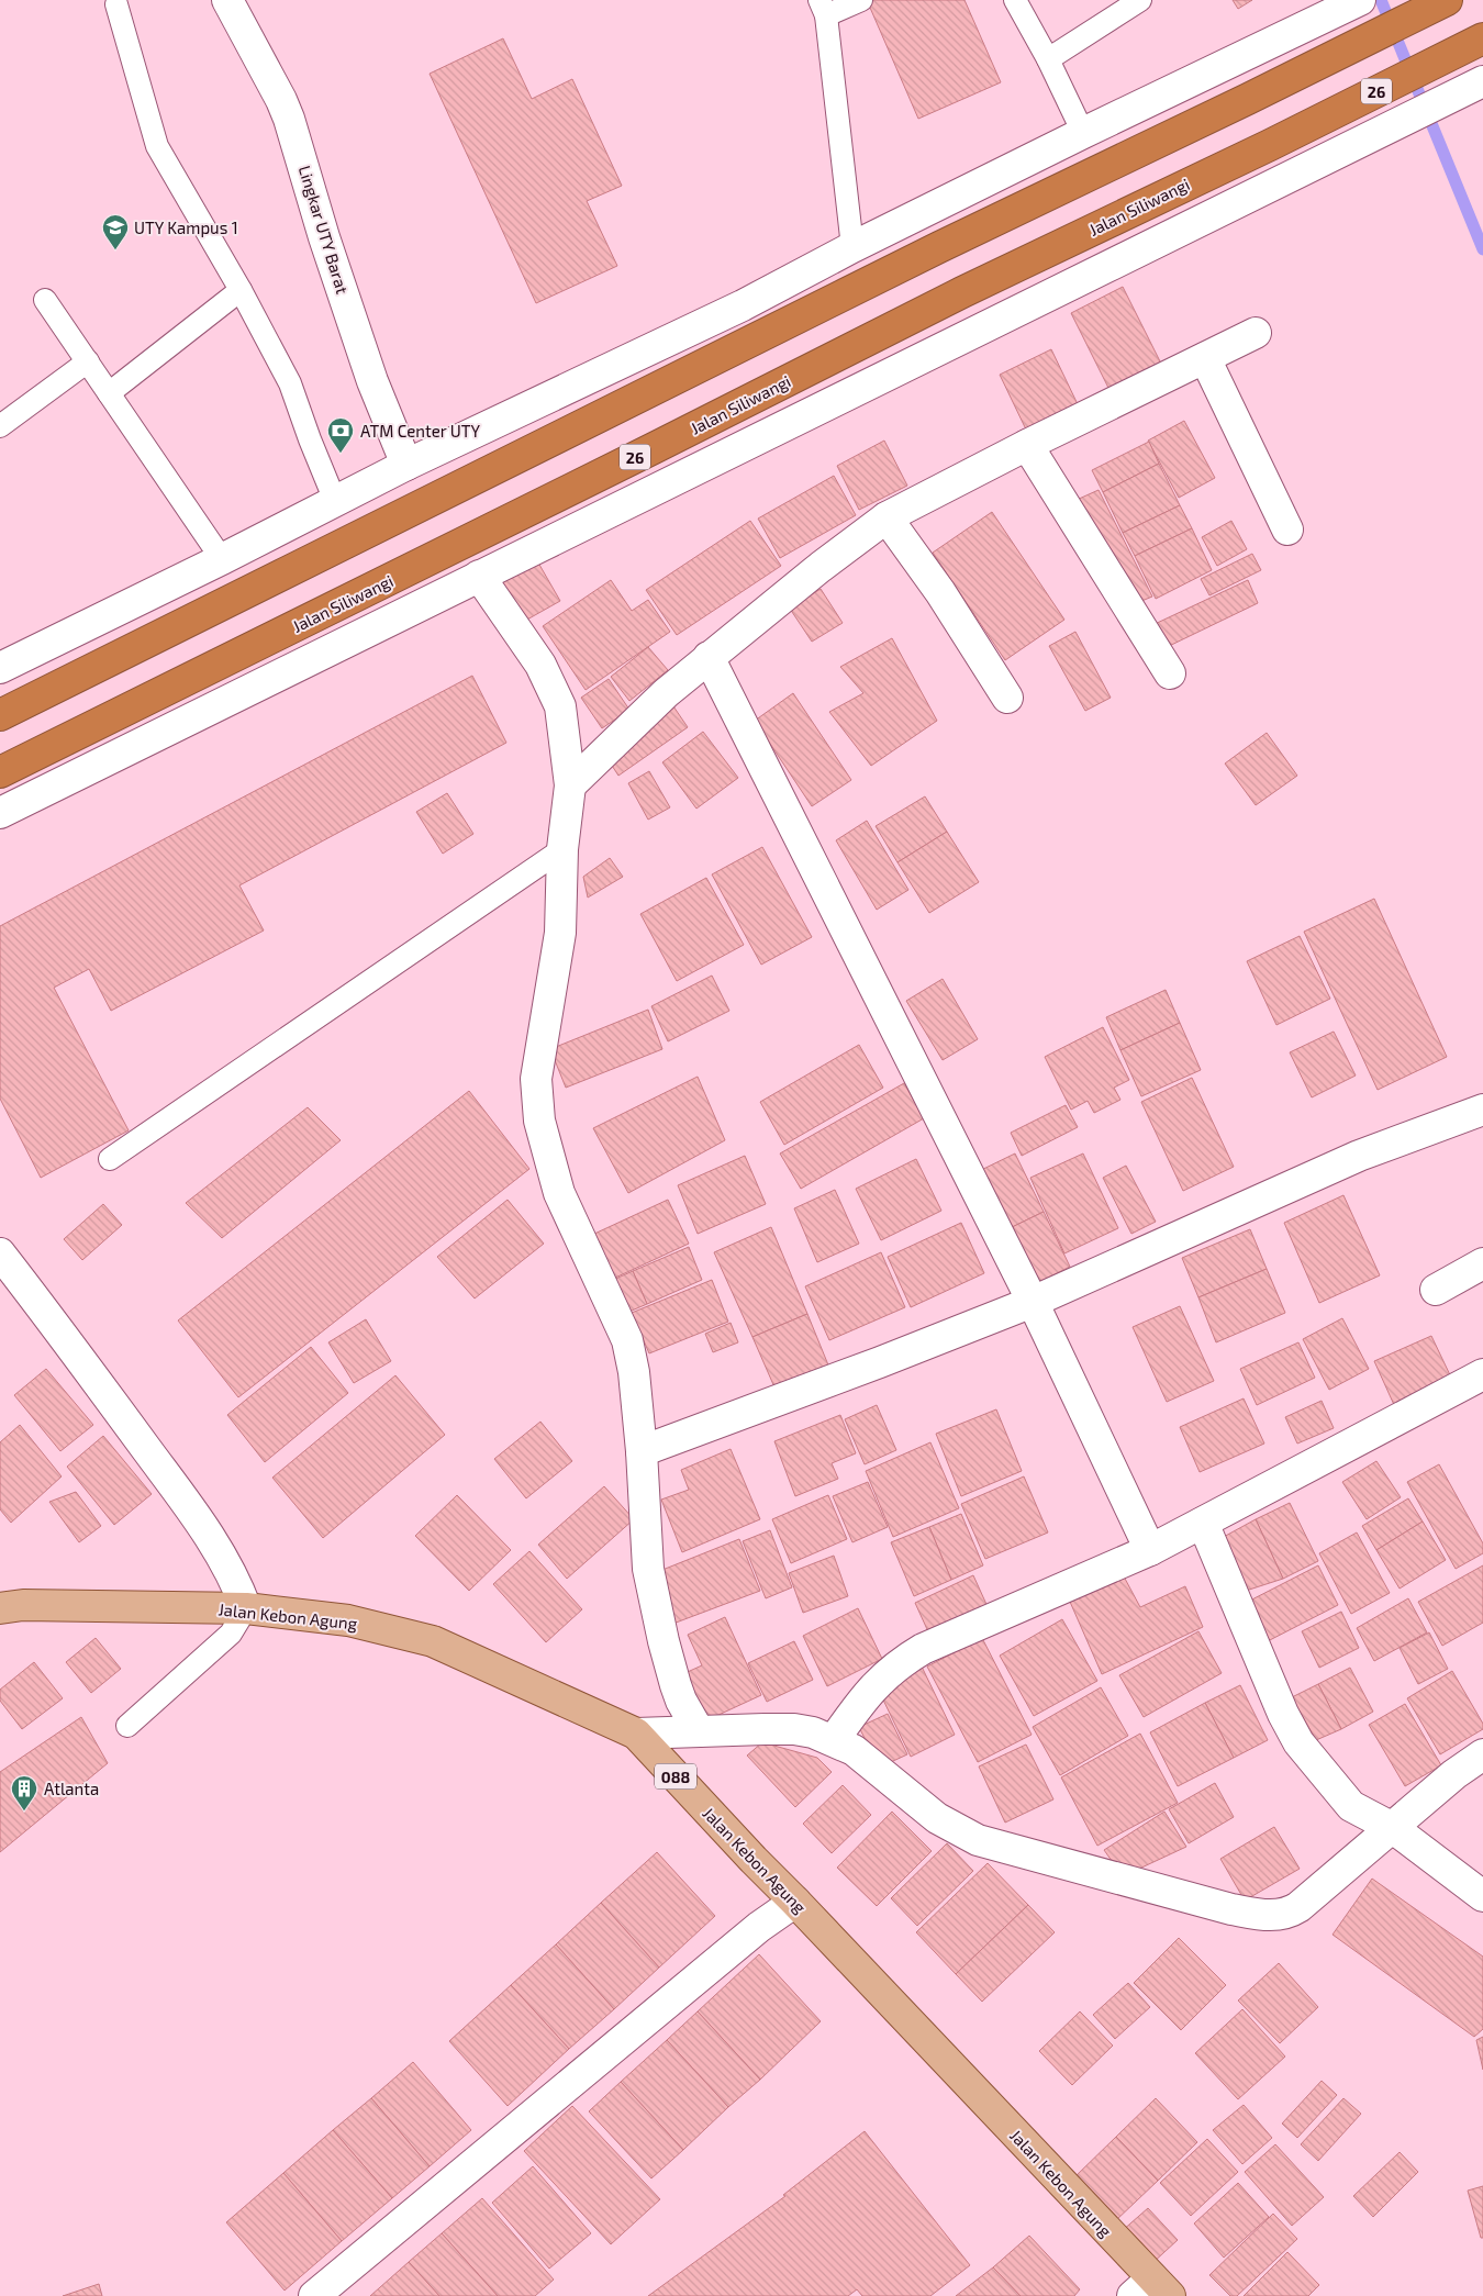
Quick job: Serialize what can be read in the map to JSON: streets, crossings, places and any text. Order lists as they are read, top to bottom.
{
  "streets": {
    "highway": ["26", "Jalan Siliwangi"],
    "main road": ["Jalan Kebon Agung", "088"],
    "street": ["Lingkar UTY Barat"]
  },
  "places": {
    "school or university": ["UTY Kampus 1"],
    "bank": ["ATM Center UTY"],
    "building": ["Atlanta"]
  }
}
